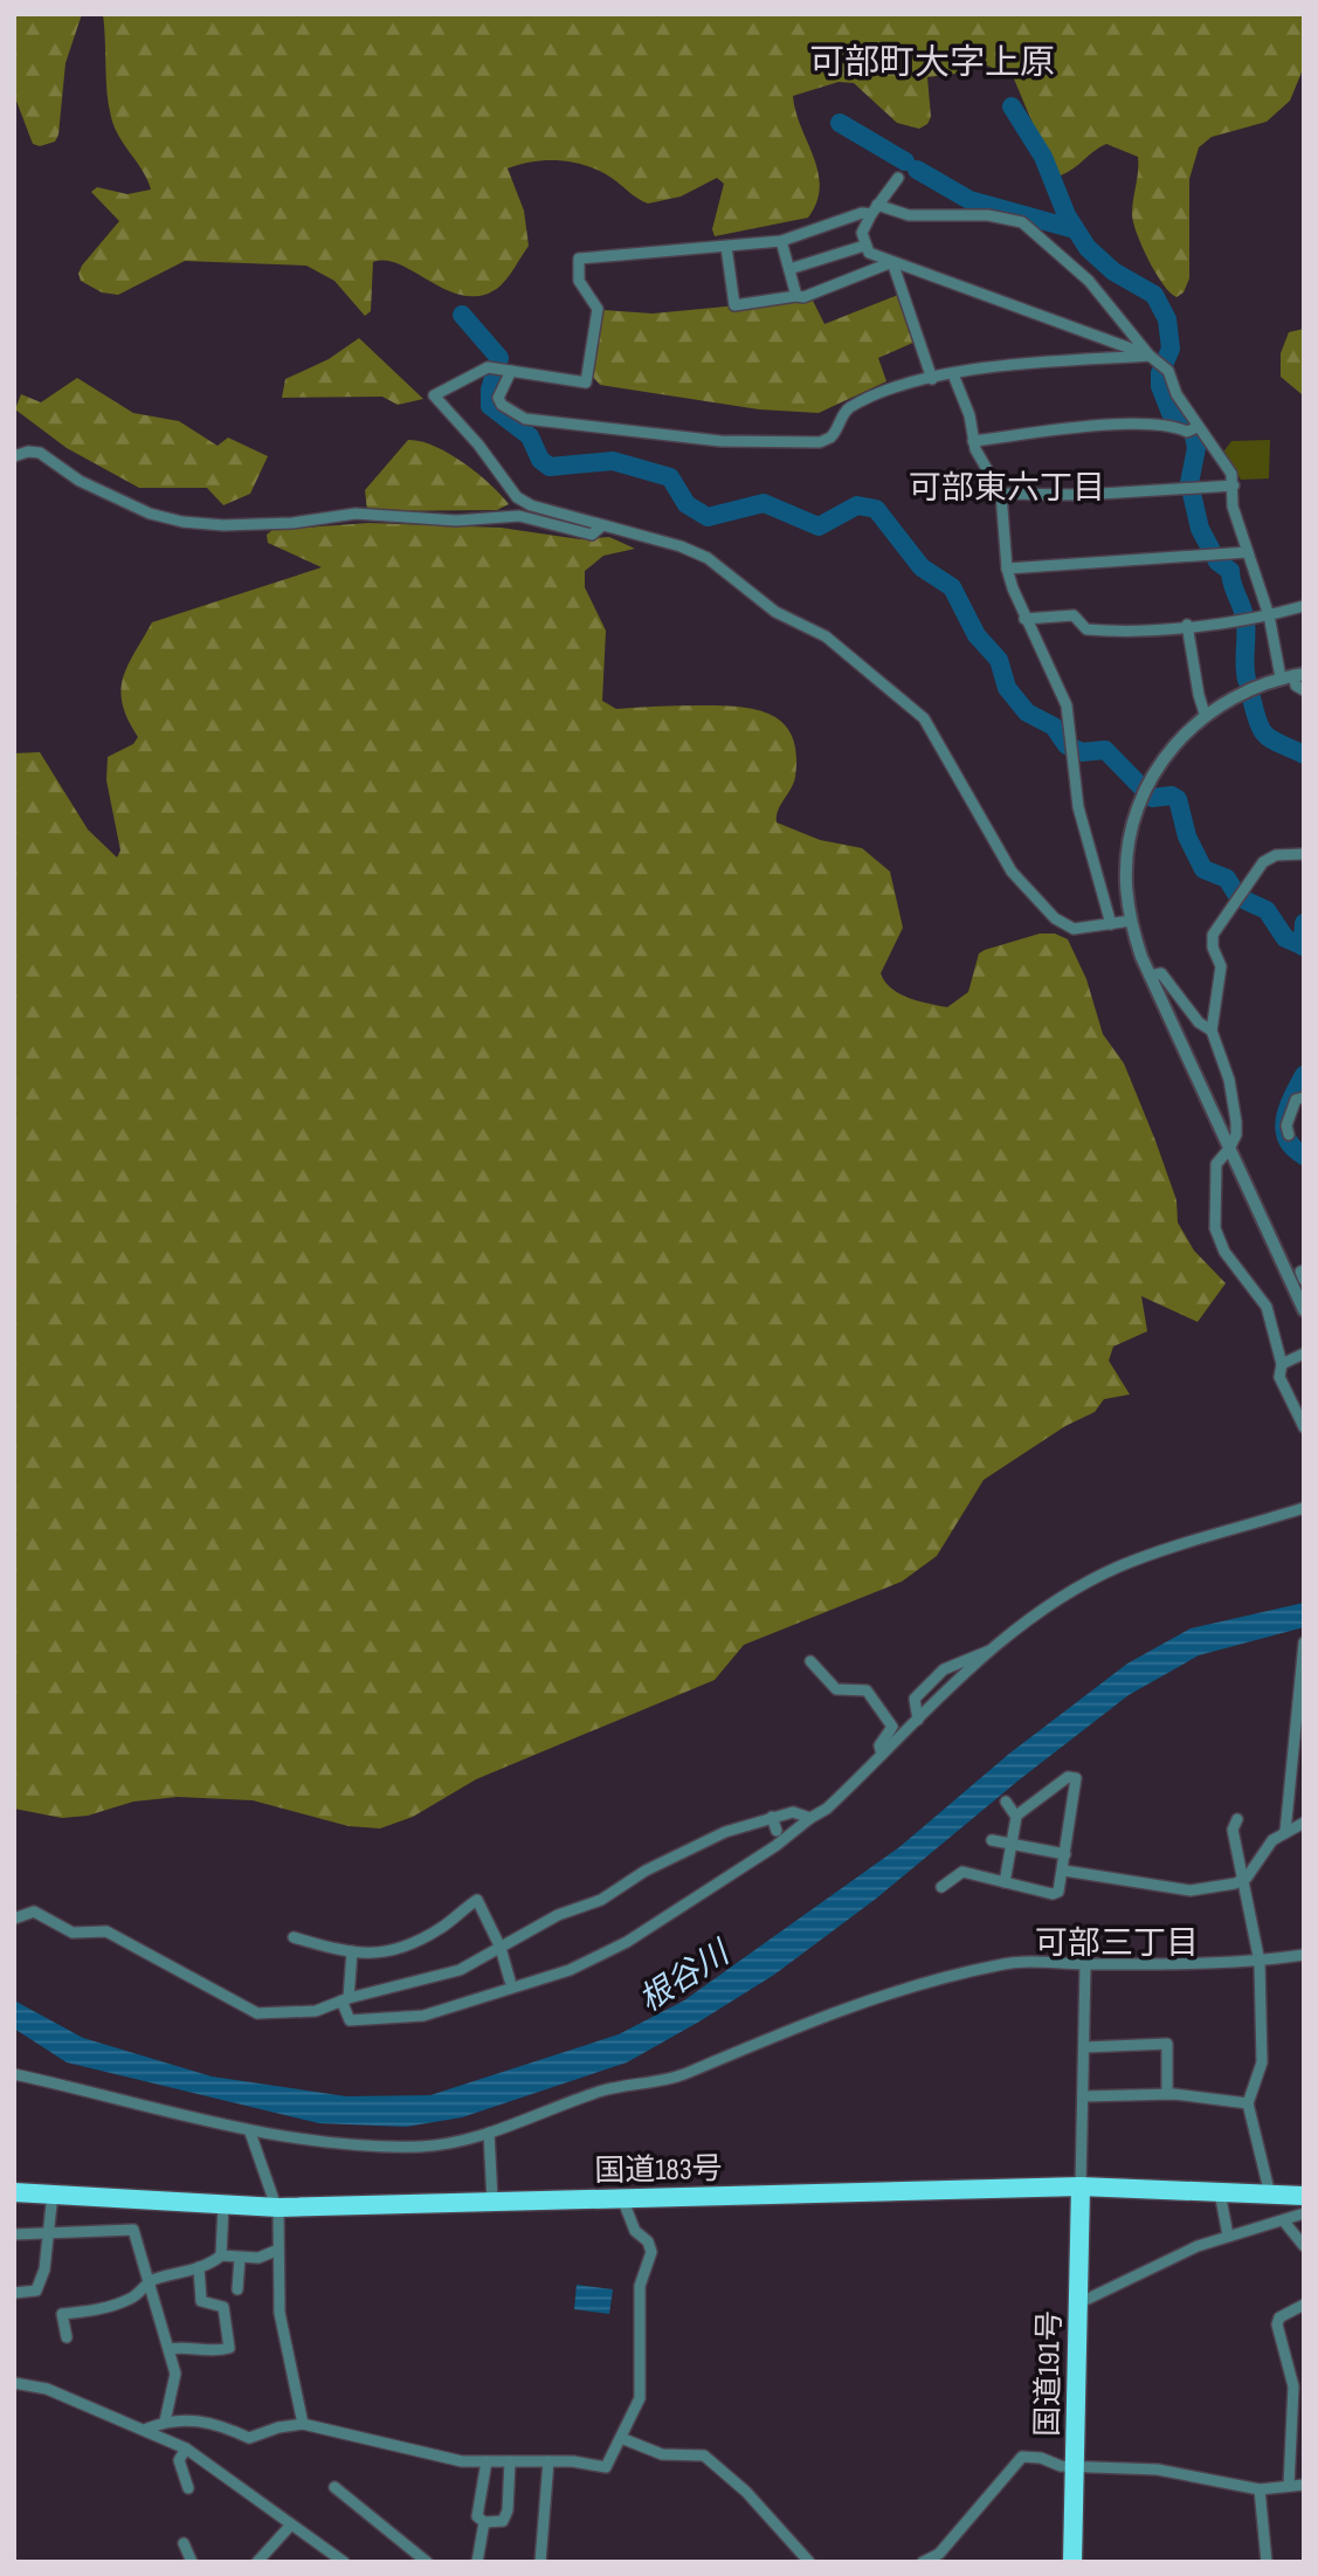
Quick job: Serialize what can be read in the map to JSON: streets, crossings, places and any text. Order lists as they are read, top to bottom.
{
  "streets": {
    "highway": ["国道183号", "国道191号"]
  },
  "crossings": [
    ["国道183号", "国道191号"]
  ],
  "districts": ["可部町大字上原", "可部東六丁目", "可部三丁目"],
  "water": ["根谷川"]
}
